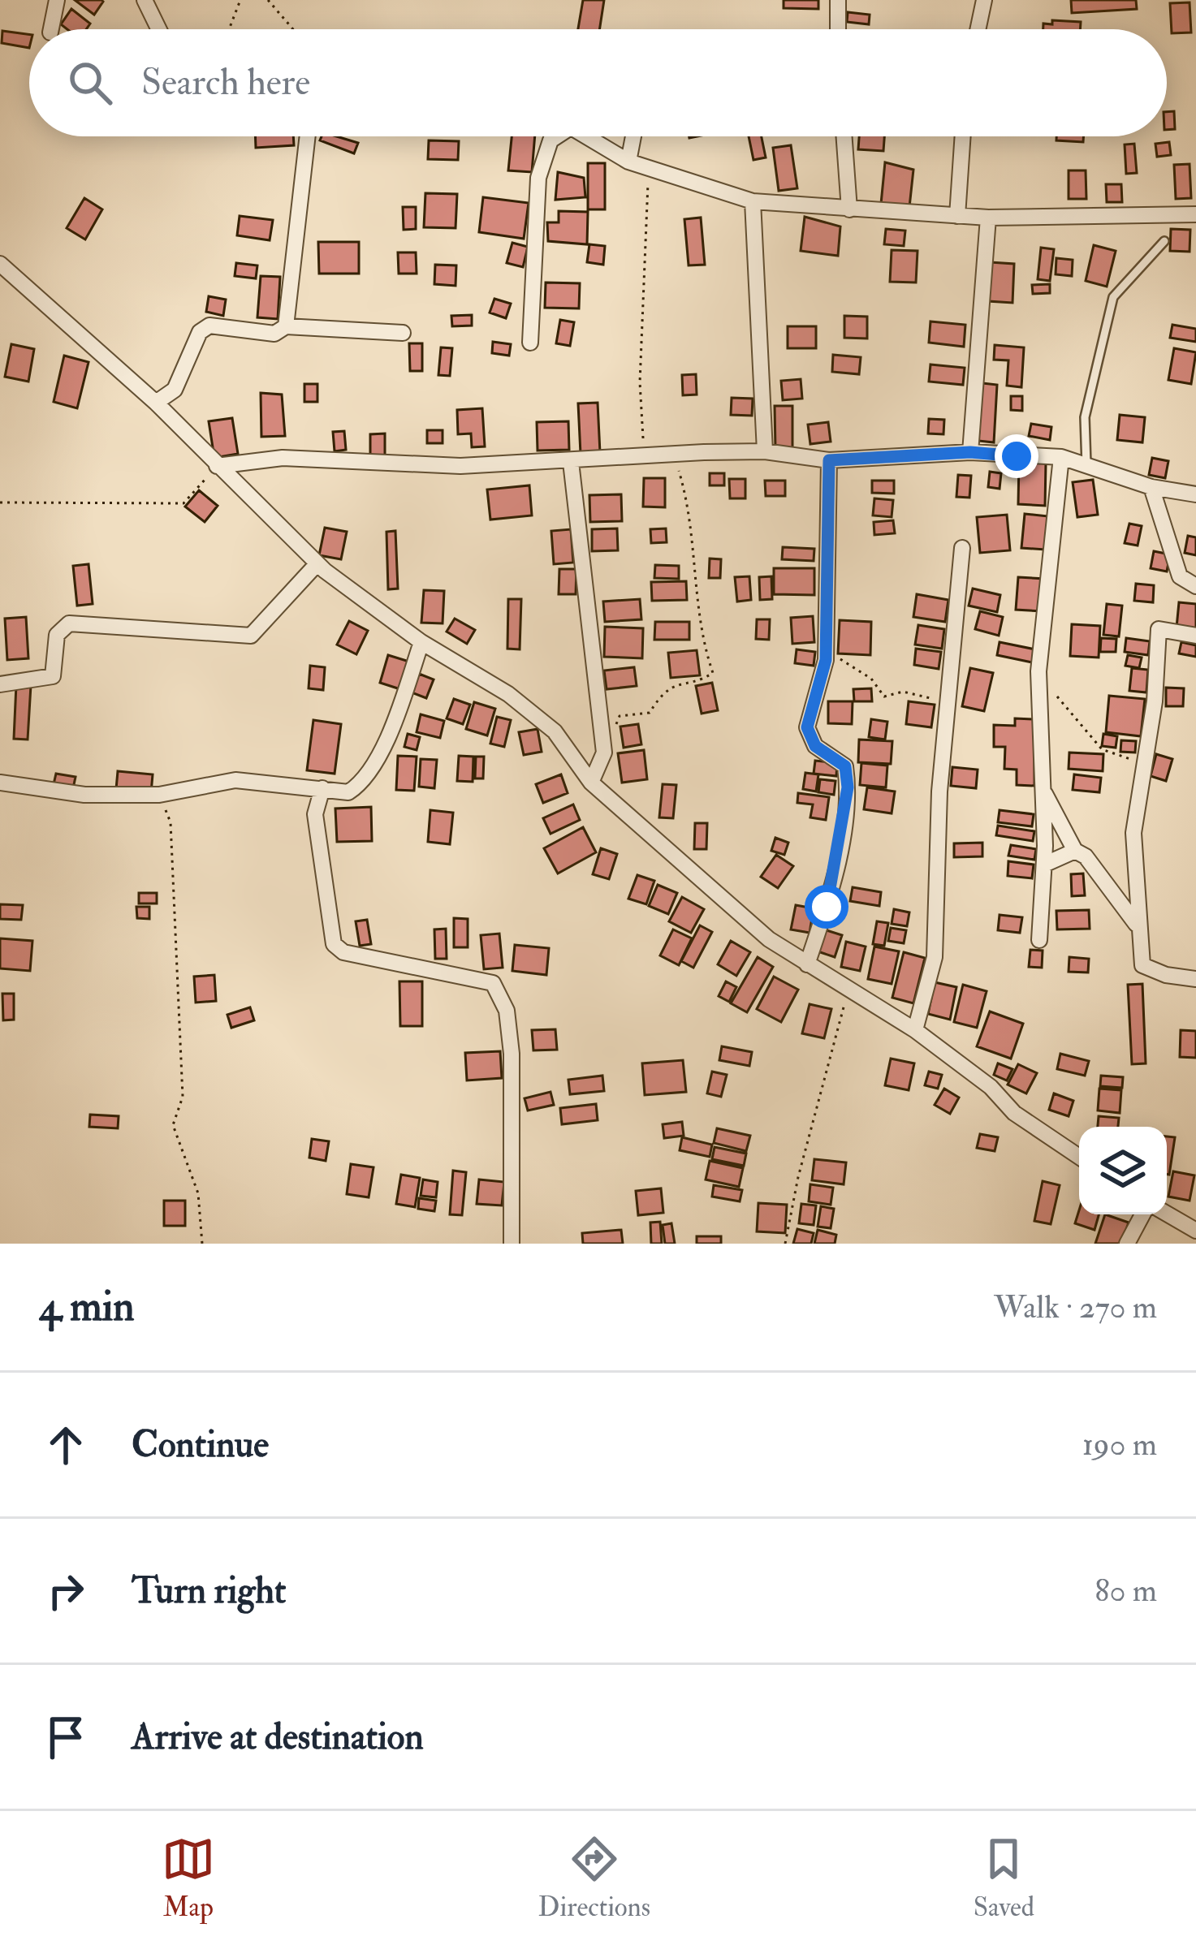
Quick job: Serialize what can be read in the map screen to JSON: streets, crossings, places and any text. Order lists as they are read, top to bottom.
{
  "page": {
    "search": "Search here",
    "heading": ["4 min", "Walk · 270 m"],
    "list": [
      ["Continue", "190 m"],
      ["Turn right", "80 m"],
      "Arrive at destination"
    ],
    "nav": ["Map", "Directions", "Saved"]
  }
}
